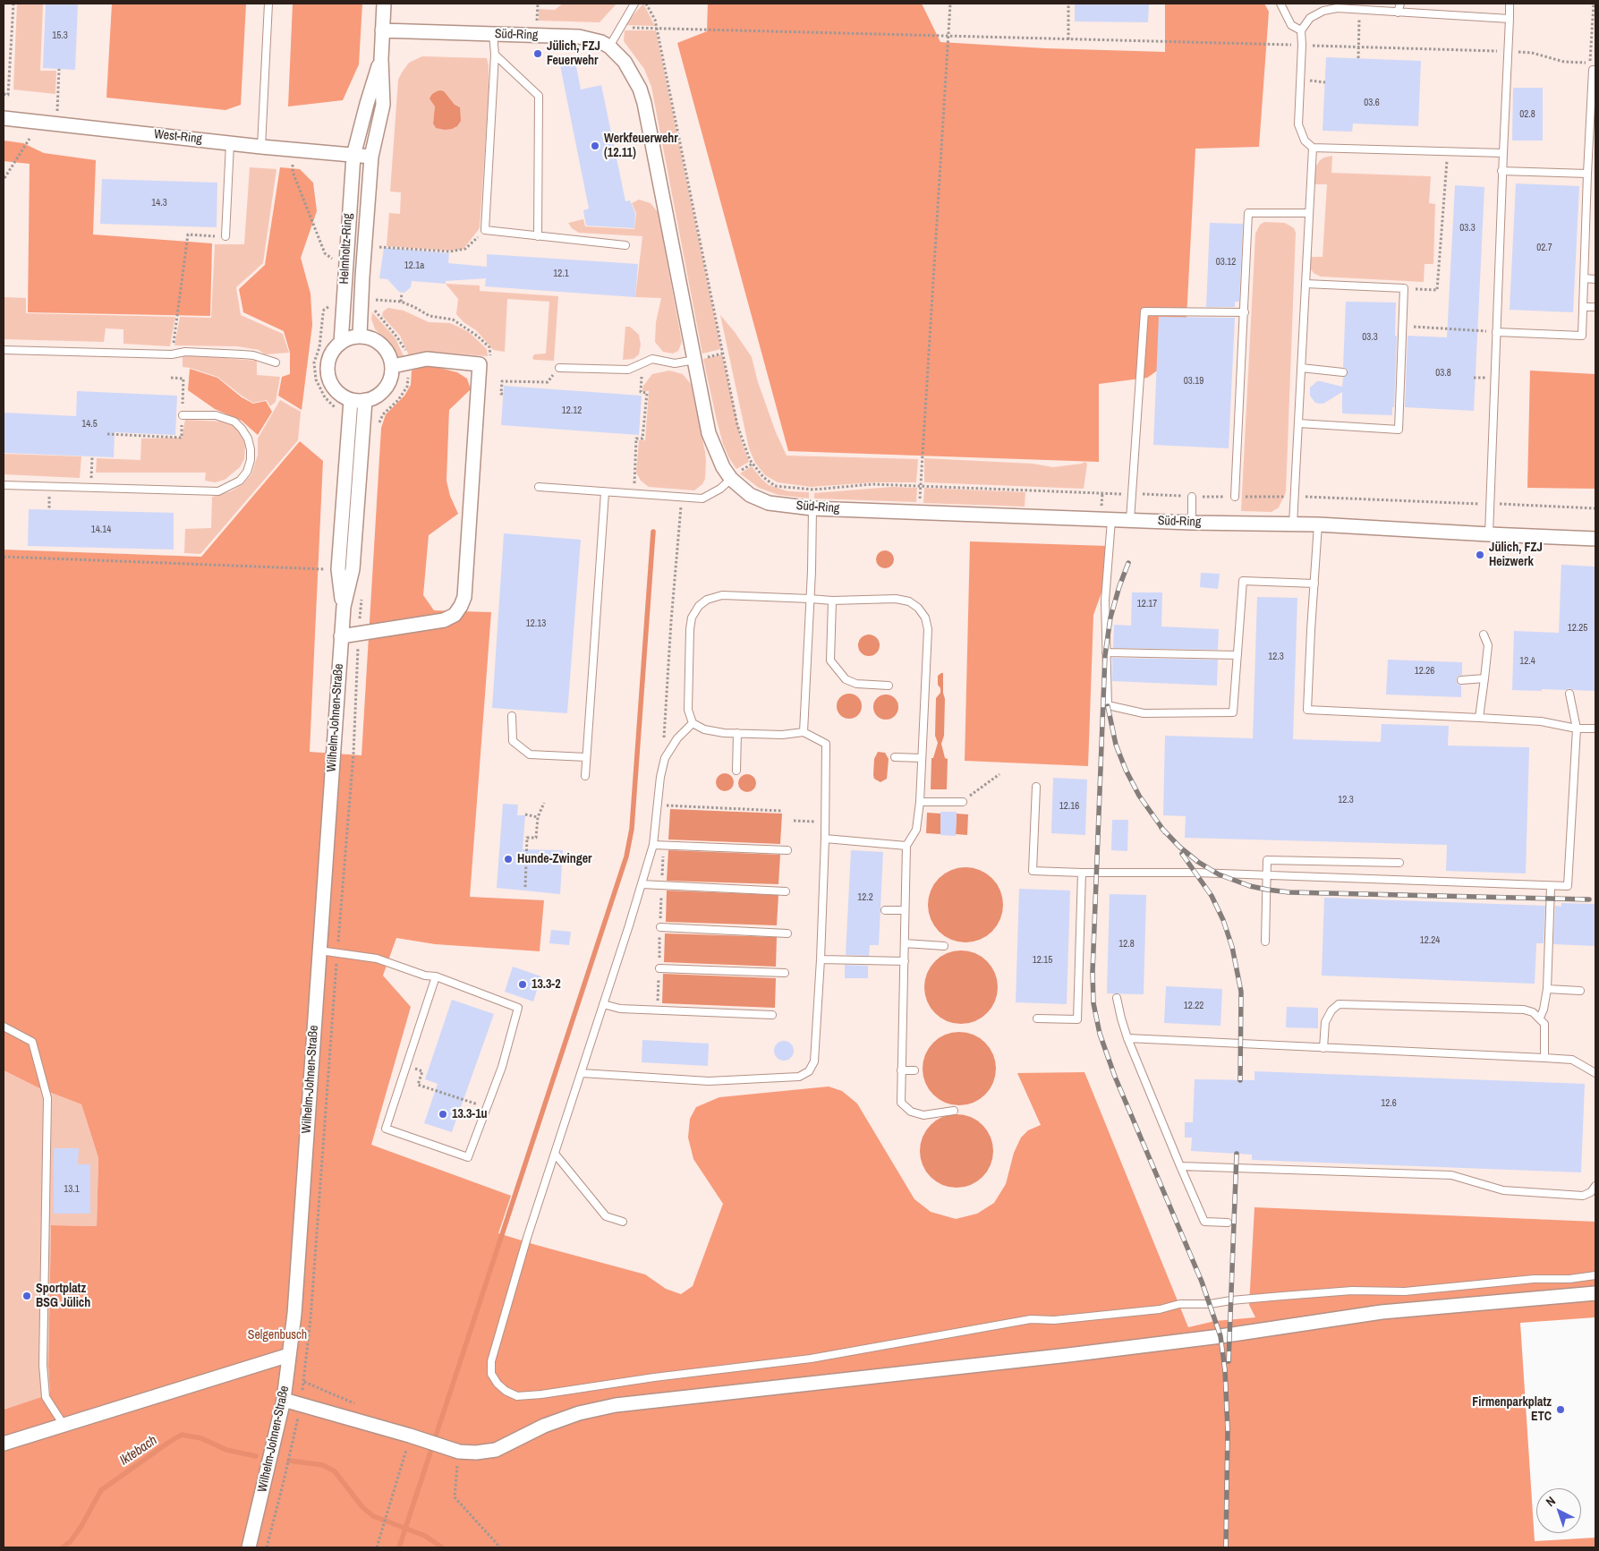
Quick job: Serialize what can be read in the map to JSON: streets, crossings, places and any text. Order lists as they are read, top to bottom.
{
  "streets": {
    "street": [
      "Süd-Ring",
      "West-Ring",
      "Helmholtz-Ring",
      "Wilhelm-Johnen-Straße"
    ]
  },
  "crossings": [
    ["Süd-Ring", "Helmholtz-Ring"],
    ["West-Ring", "Helmholtz-Ring"],
    ["Helmholtz-Ring", "Wilhelm-Johnen-Straße"]
  ],
  "water": ["Iktebach"],
  "parks": ["Selgenbusch"],
  "places": [
    "Jülich, FZJ Feuerwehr",
    "Werkfeuerwehr (12.11)",
    "Jülich, FZJ Heizwerk",
    "Hunde-Zwinger",
    "13.3-2",
    "13.3-1u",
    "Sportplatz BSG Jülich",
    "Firmenparkplatz ETC"
  ],
  "house_numbers": [
    "15.3",
    "03.6",
    "02.8",
    "14.3",
    "03.3",
    "02.7",
    "03.12",
    "12.1a",
    "12.1",
    "03.3",
    "03.8",
    "03.19",
    "12.12",
    "14.5",
    "14.14",
    "12.17",
    "12.13",
    "12.25",
    "12.3",
    "12.4",
    "12.26",
    "12.3",
    "12.16",
    "12.2",
    "12.24",
    "12.8",
    "12.15",
    "12.22",
    "12.6",
    "13.1"
  ],
  "north": "top left"
}
